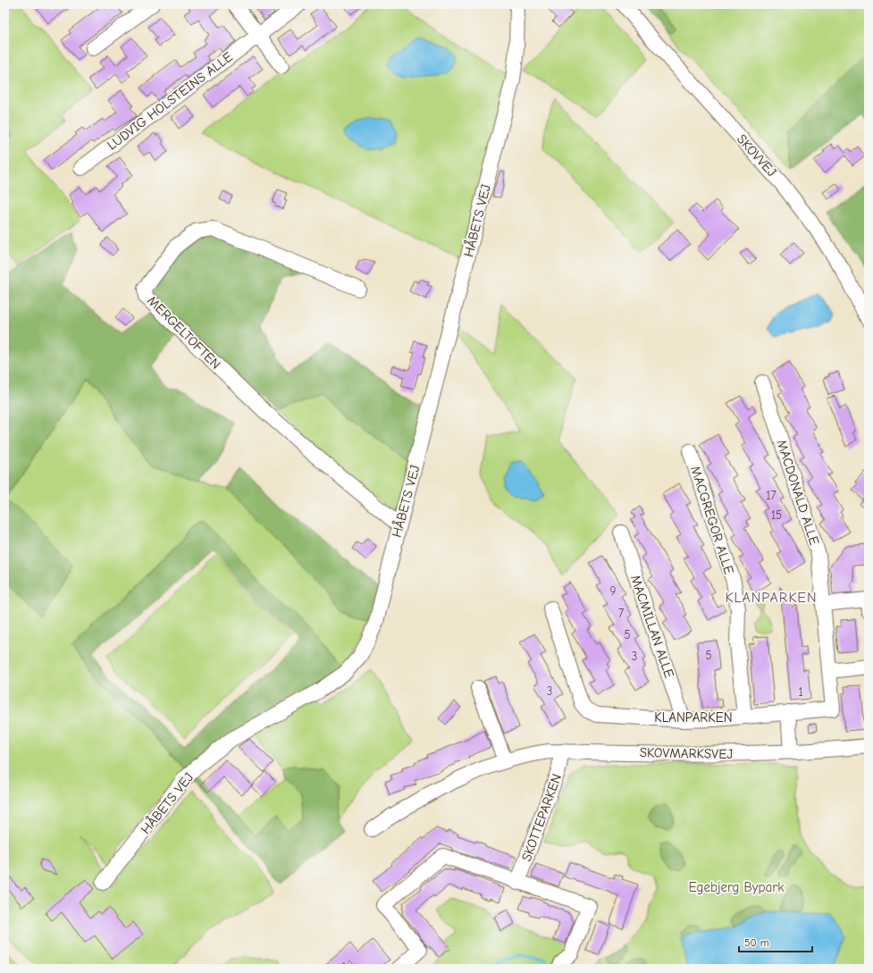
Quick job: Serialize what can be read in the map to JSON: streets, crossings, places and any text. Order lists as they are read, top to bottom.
{
  "streets": {
    "street": [
      "LUDVIG HOLSTEINS ALLE",
      "SKOVVEJ",
      "HÅBETS VEJ",
      "MERGELTOFTEN",
      "MACDONALD ALLE",
      "MACGREGOR ALLE",
      "MACMILLAN ALLE",
      "KLANPARKEN",
      "SKOVMARKSVEJ",
      "SKOTTEPARKEN"
    ]
  },
  "crossings": [
    ["HÅBETS VEJ", "MERGELTOFTEN"],
    ["MACDONALD ALLE", "KLANPARKEN"],
    ["MACGREGOR ALLE", "KLANPARKEN"],
    ["MACMILLAN ALLE", "KLANPARKEN"],
    ["SKOVMARKSVEJ", "SKOTTEPARKEN"]
  ],
  "districts": ["KLANPARKEN"],
  "parks": ["Egebjerg Bypark"],
  "house_numbers": [
    "17",
    "15",
    "9",
    "7",
    "5",
    "5",
    "3",
    "3",
    "1"
  ],
  "scale_bar": "50 m"
}
